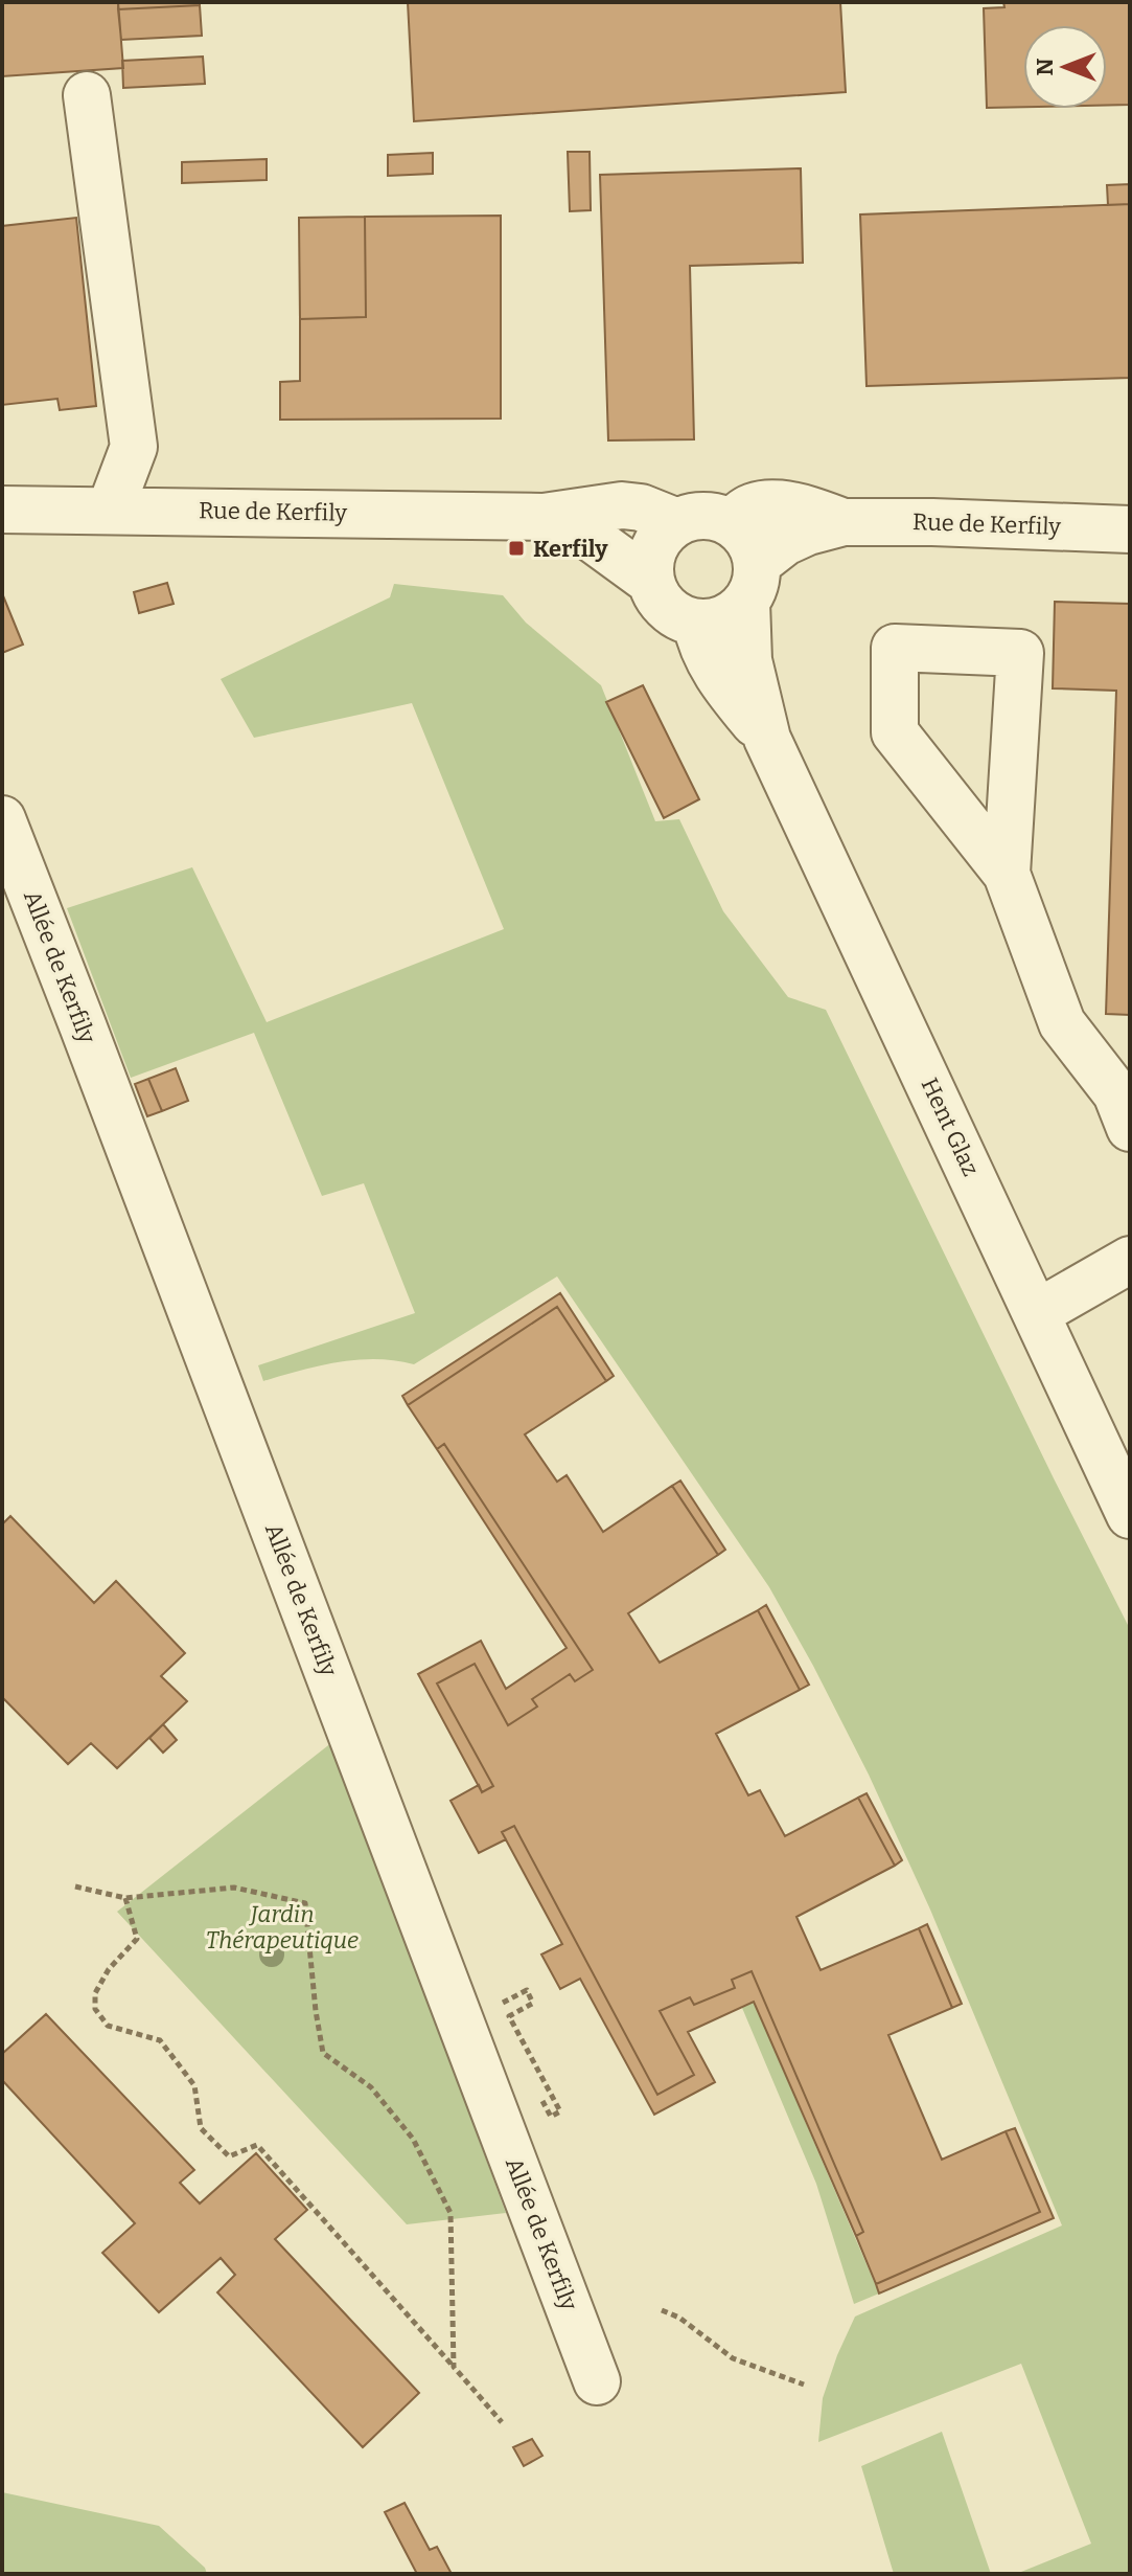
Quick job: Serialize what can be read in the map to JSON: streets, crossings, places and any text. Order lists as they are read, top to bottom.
{
  "streets": {
    "street": ["Rue de Kerfily", "Allée de Kerfily", "Hent Glaz"]
  },
  "crossings": [
    ["Rue de Kerfily", "Hent Glaz"]
  ],
  "parks": ["Jardin Thérapeutique"],
  "places": {
    "transit": ["Kerfily"]
  },
  "north": "left"
}
